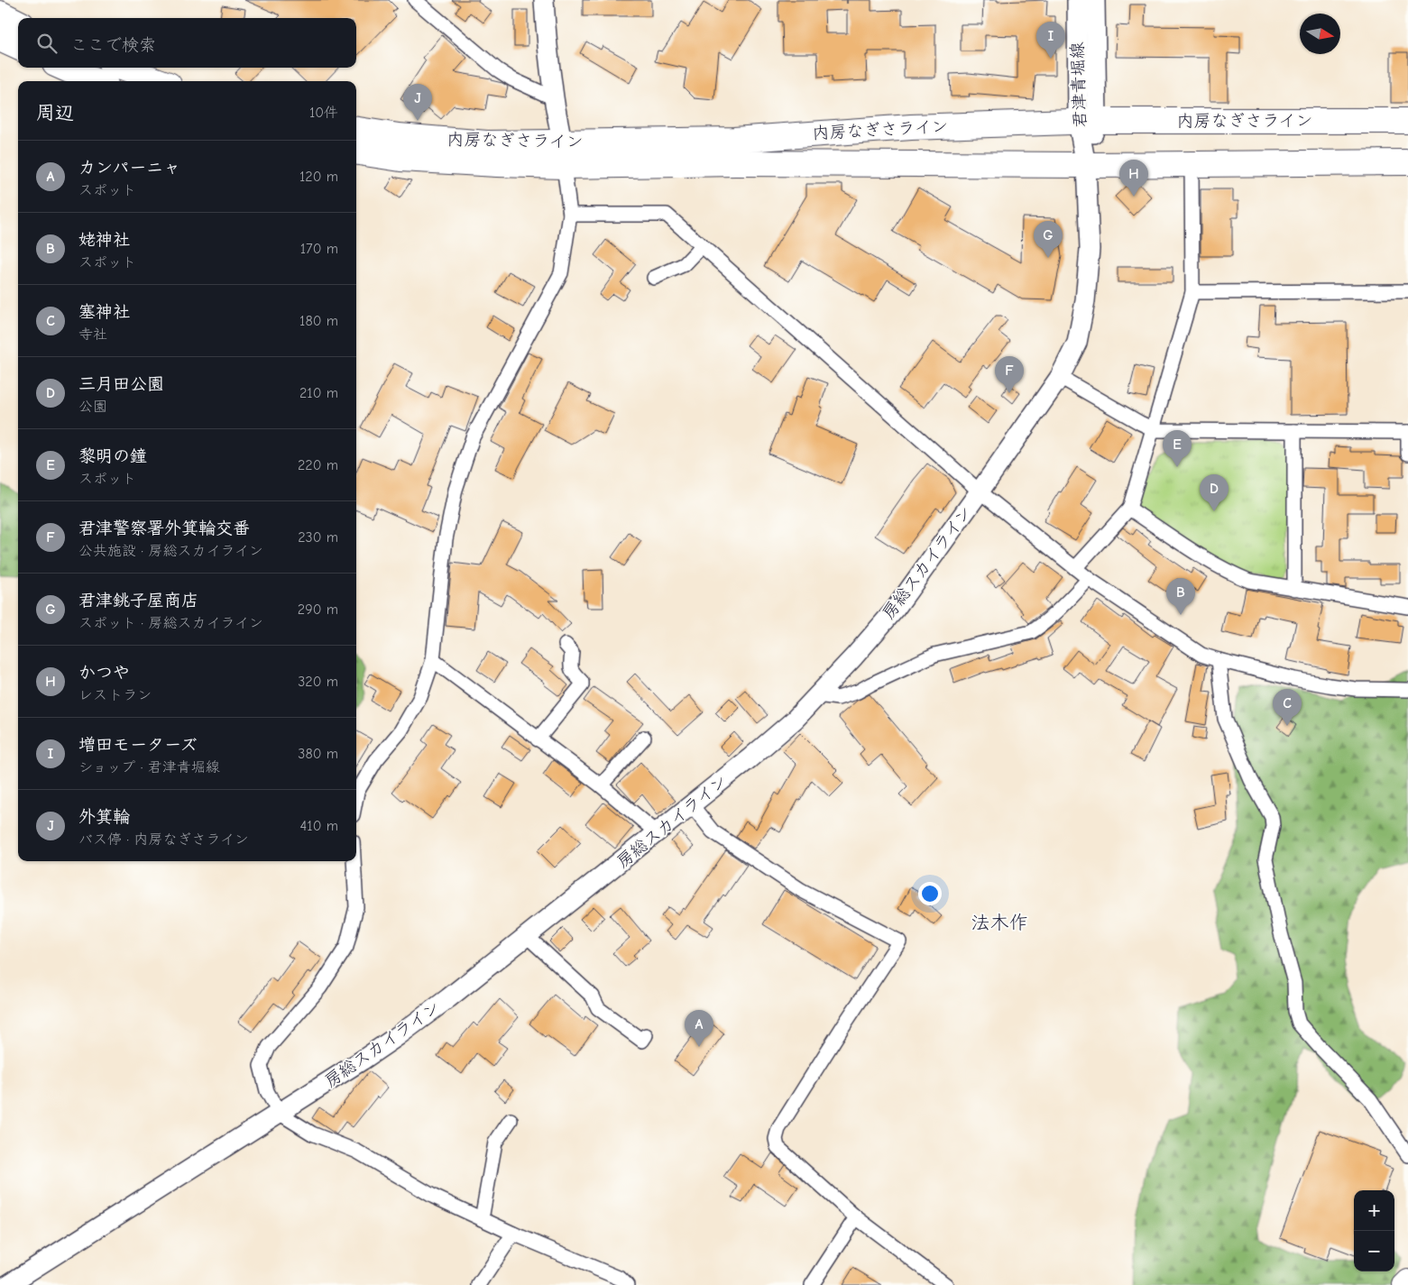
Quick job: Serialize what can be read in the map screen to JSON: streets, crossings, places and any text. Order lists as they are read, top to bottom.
{
  "streets": {
    "highway": ["内房なぎさライン"],
    "main road": ["君津青堀線", "房総スカイライン"]
  },
  "crossings": [
    ["君津青堀線", "内房なぎさライン"],
    ["君津青堀線", "房総スカイライン"],
    ["内房なぎさライン", "房総スカイライン"]
  ],
  "districts": ["法木作"],
  "north": "right",
  "page": {
    "search": "ここで検索",
    "pins": [
      "I",
      "J",
      "H",
      "G",
      "F",
      "E",
      "D",
      "B",
      "C",
      "A"
    ],
    "heading": ["周辺", "10件"],
    "list": [
      {
        "mark": "A",
        "name": "カンパーニャ",
        "note": "スポット",
        "value": "120 m"
      },
      {
        "mark": "B",
        "name": "姥神社",
        "note": "スポット",
        "value": "170 m"
      },
      {
        "mark": "C",
        "name": "塞神社",
        "note": "寺社",
        "value": "180 m"
      },
      {
        "mark": "D",
        "name": "三月田公園",
        "note": "公園",
        "value": "210 m"
      },
      {
        "mark": "E",
        "name": "黎明の鐘",
        "note": "スポット",
        "value": "220 m"
      },
      {
        "mark": "F",
        "name": "君津警察署外箕輪交番",
        "note": "公共施設 · 房総スカイライン",
        "value": "230 m"
      },
      {
        "mark": "G",
        "name": "君津銚子屋商店",
        "note": "スポット · 房総スカイライン",
        "value": "290 m"
      },
      {
        "mark": "H",
        "name": "かつや",
        "note": "レストラン",
        "value": "320 m"
      },
      {
        "mark": "I",
        "name": "増田モーターズ",
        "note": "ショップ · 君津青堀線",
        "value": "380 m"
      },
      {
        "mark": "J",
        "name": "外箕輪",
        "note": "バス停 · 内房なぎさライン",
        "value": "410 m"
      }
    ],
    "map_buttons": ["+", "−"]
  }
}
